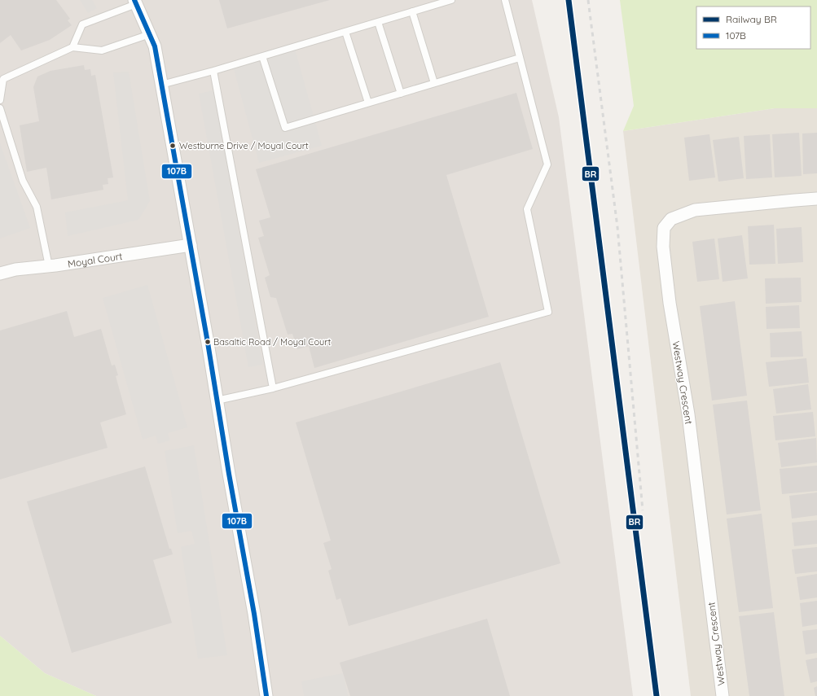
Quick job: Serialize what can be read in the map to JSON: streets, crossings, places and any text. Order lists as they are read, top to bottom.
{
  "streets": {
    "street": ["Moyal Court", "Westway Crescent"]
  },
  "places": ["Westburne Drive / Moyal Court", "Basaltic Road / Moyal Court"],
  "lines": ["rail line BR", "transit line 107B"],
  "legend": ["Railway BR", "107B"]
}
